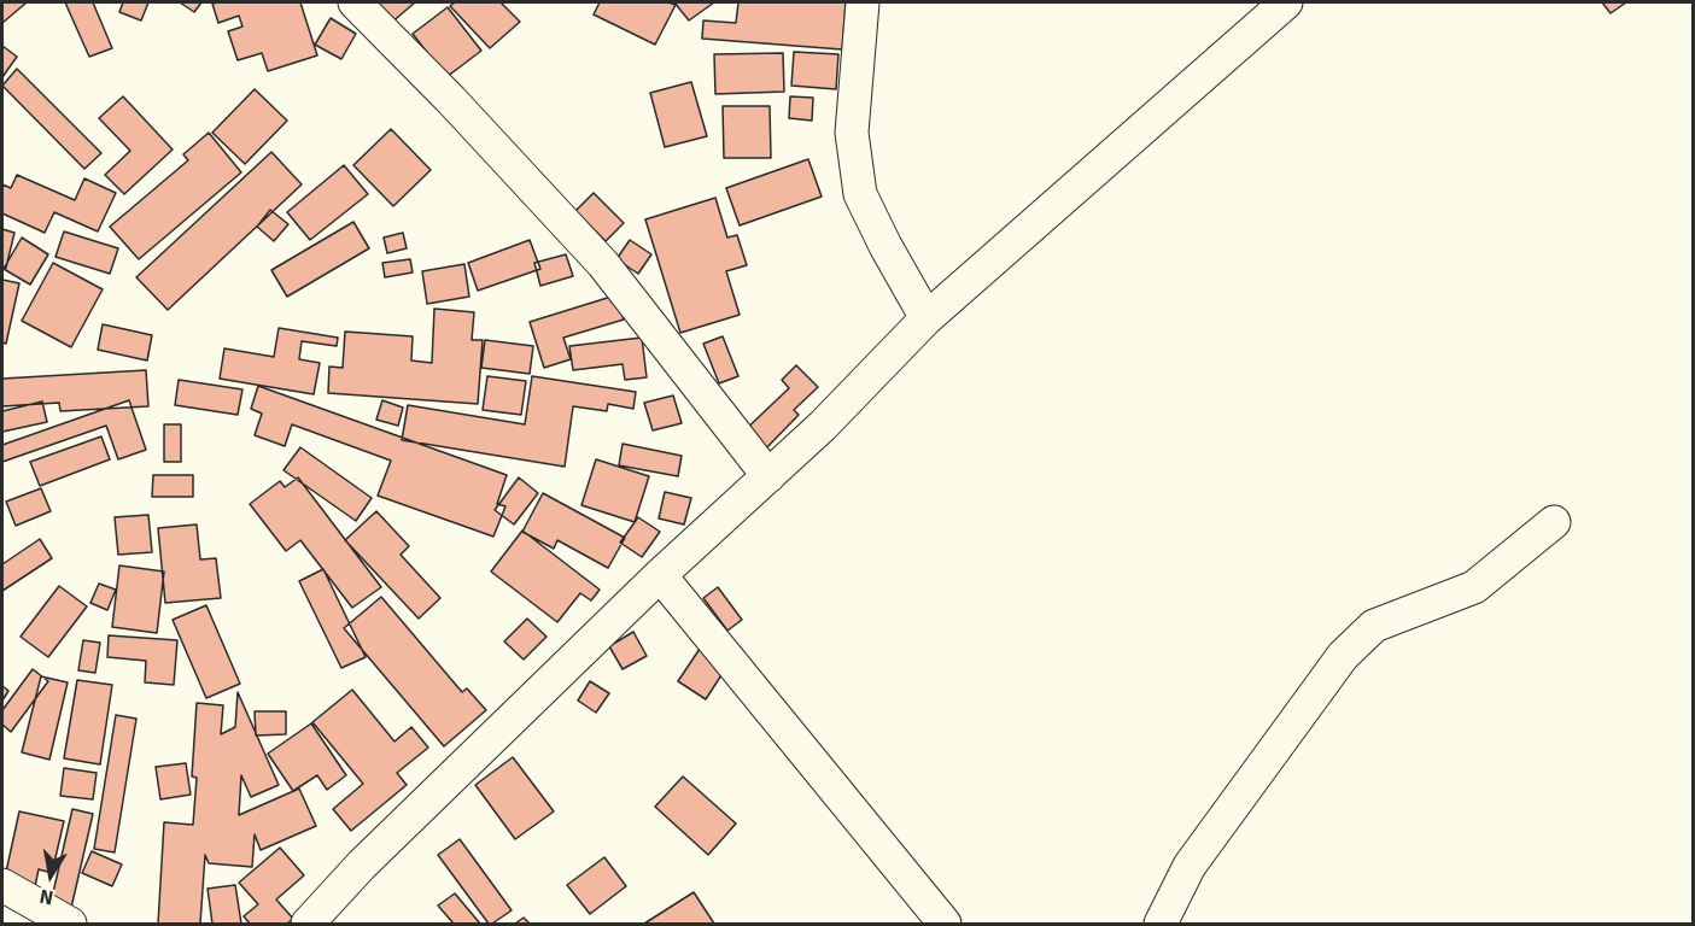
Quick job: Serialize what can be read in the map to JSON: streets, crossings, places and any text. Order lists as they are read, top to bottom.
{
  "north": "bottom"
}
